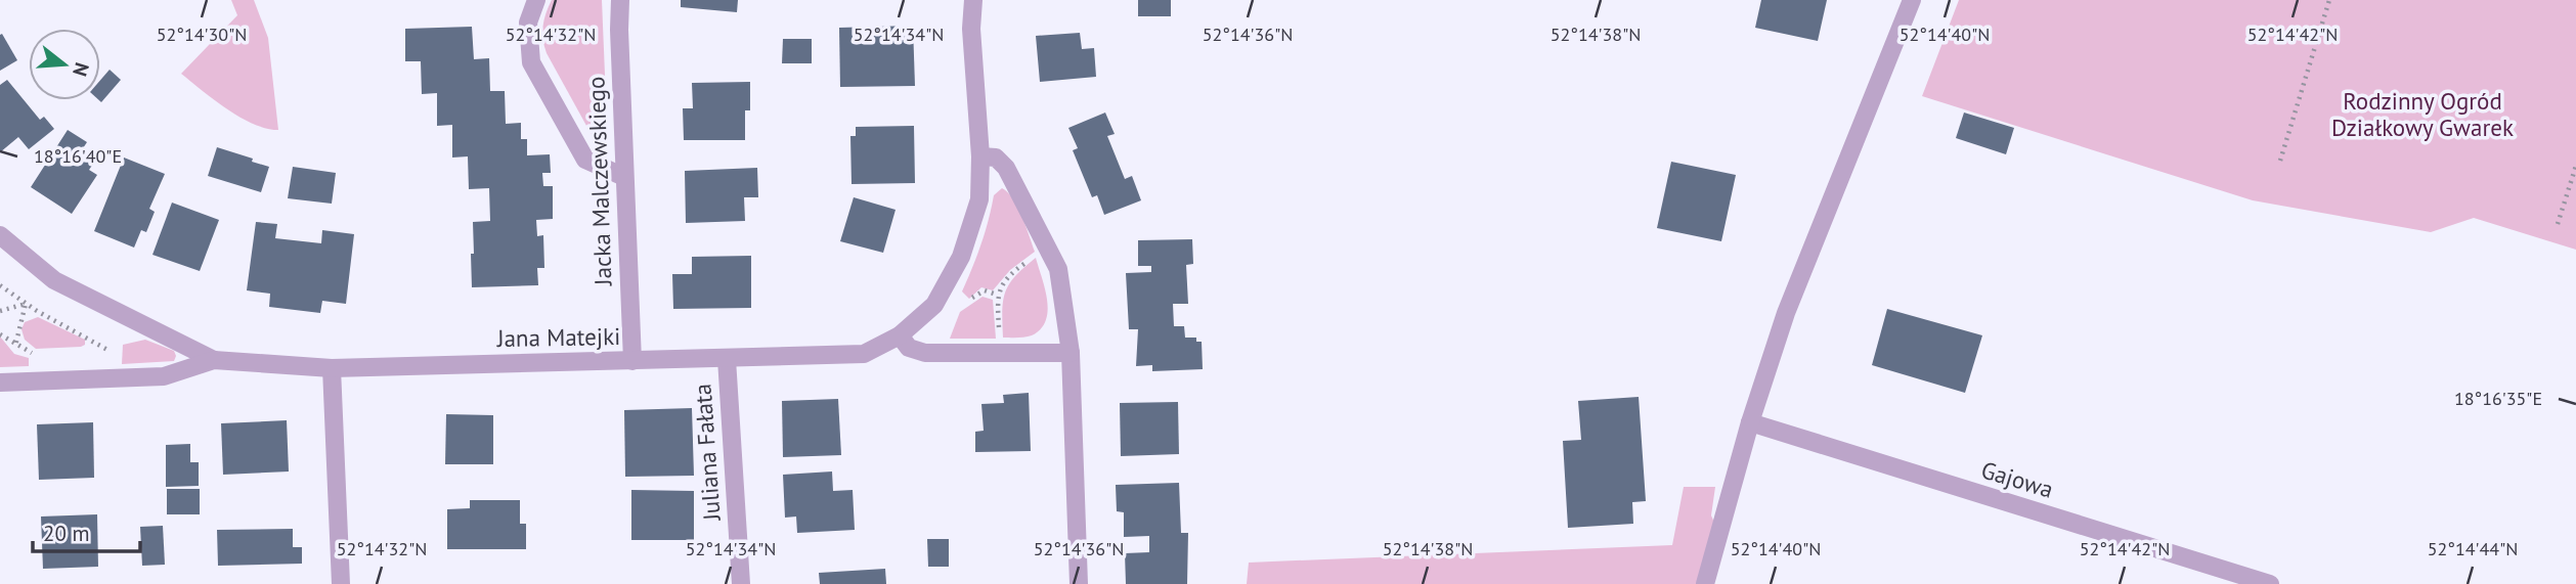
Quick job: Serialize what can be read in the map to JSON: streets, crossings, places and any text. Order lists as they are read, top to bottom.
{
  "streets": {
    "street": [
      "Jacka Malczewskiego",
      "Jana Matejki",
      "Juliana Fałata",
      "Gajowa"
    ]
  },
  "crossings": [
    ["Jacka Malczewskiego", "Jana Matejki"],
    ["Jana Matejki", "Juliana Fałata"]
  ],
  "parks": ["Rodzinny Ogród Działkowy Gwarek"],
  "scale_bar": "20 m",
  "north": "right",
  "coordinates": [
    "52°14'42\"N",
    "52°14'30\"N",
    "52°14'32\"N",
    "52°14'34\"N",
    "52°14'36\"N",
    "52°14'38\"N",
    "52°14'40\"N",
    "18°16'40\"E",
    "18°16'35\"E",
    "52°14'44\"N"
  ]
}
